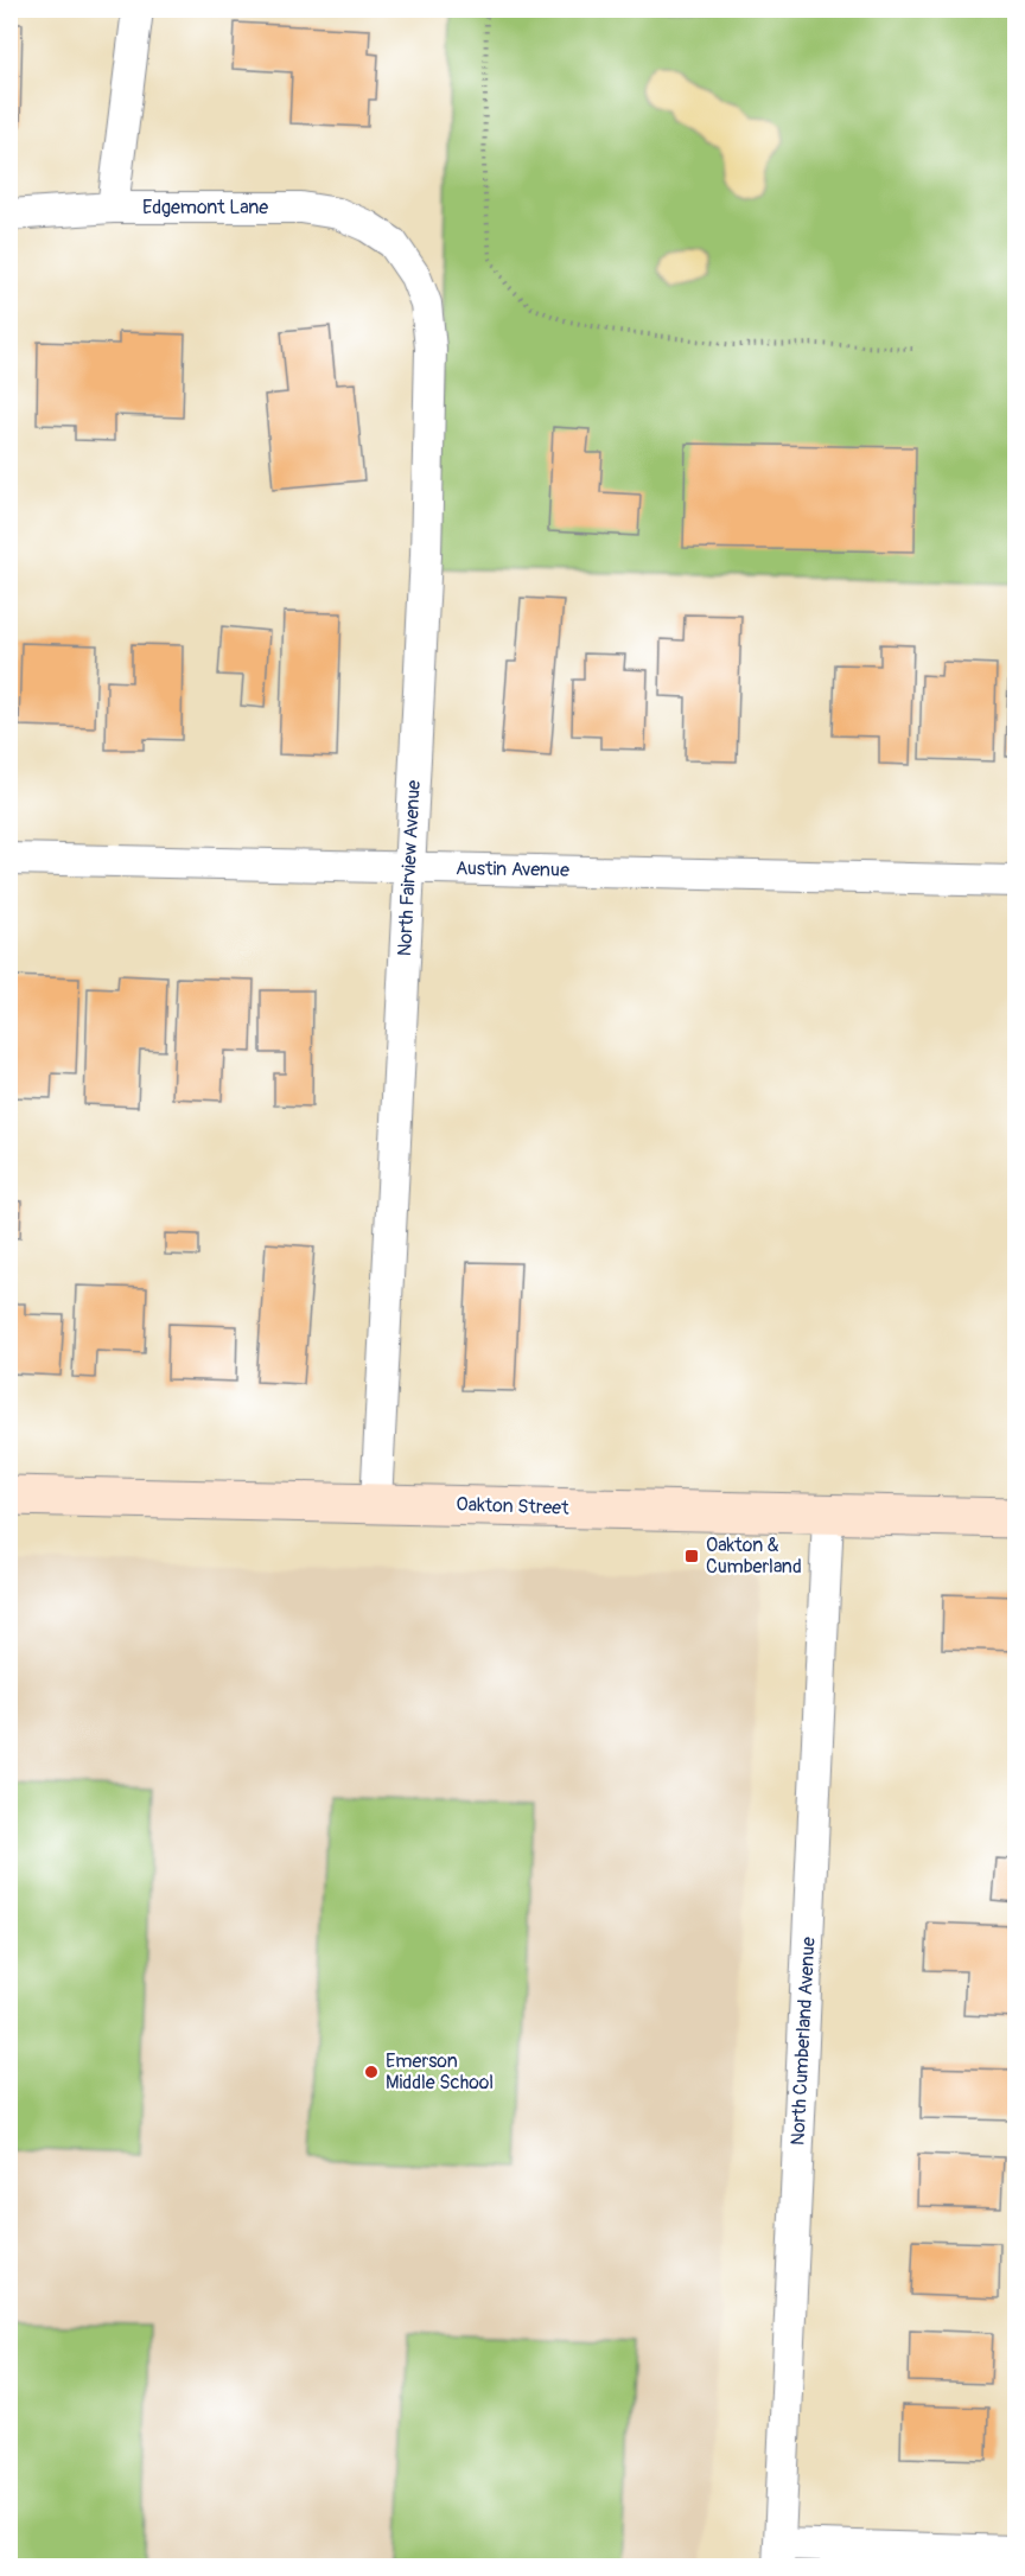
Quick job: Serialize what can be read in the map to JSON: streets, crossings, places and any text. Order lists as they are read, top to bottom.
{
  "streets": {
    "main road": ["Oakton Street"],
    "street": [
      "Edgemont Lane",
      "North Fairview Avenue",
      "Austin Avenue",
      "North Cumberland Avenue"
    ]
  },
  "crossings": [
    ["Edgemont Lane", "North Fairview Avenue"],
    ["North Fairview Avenue", "Austin Avenue"],
    ["North Fairview Avenue", "Oakton Street"],
    ["Oakton Street", "North Cumberland Avenue"]
  ],
  "places": {
    "transit": ["Oakton & Cumberland"],
    "other": ["Emerson Middle School"]
  }
}
